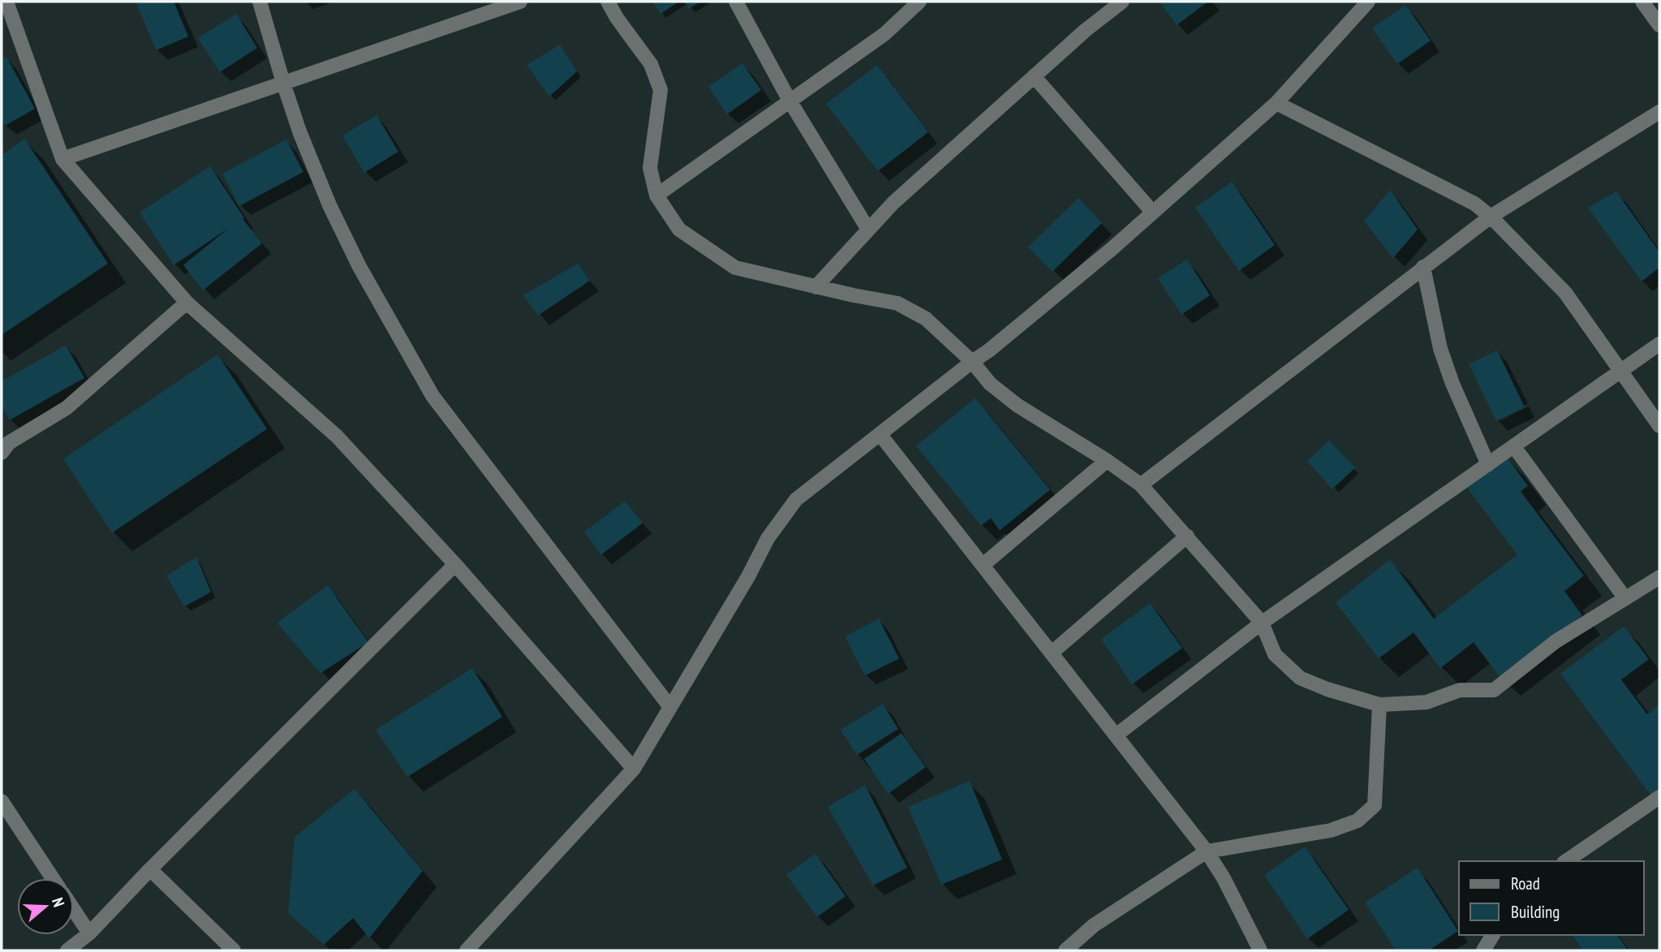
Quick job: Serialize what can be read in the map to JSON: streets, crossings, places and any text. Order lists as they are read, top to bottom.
{
  "legend": ["Road", "Building"],
  "north": "right"
}
